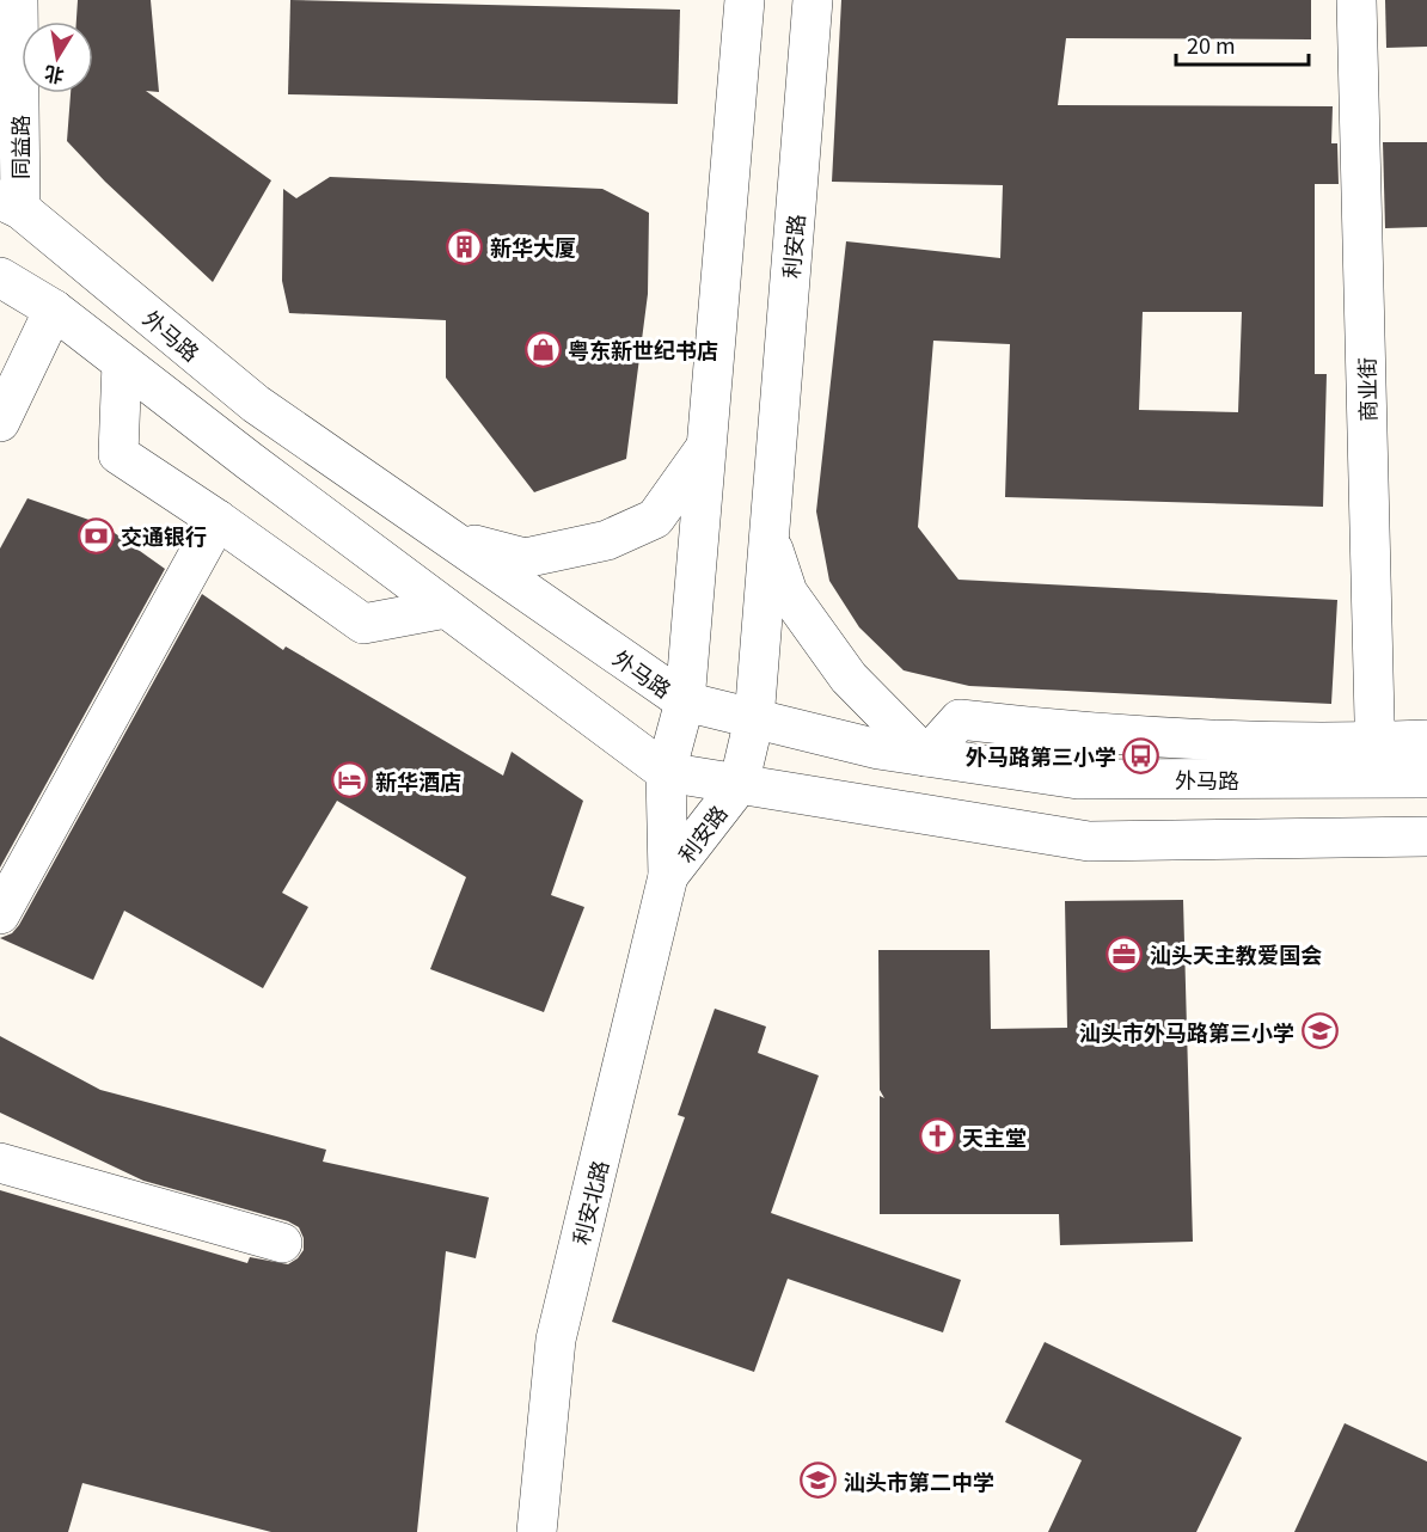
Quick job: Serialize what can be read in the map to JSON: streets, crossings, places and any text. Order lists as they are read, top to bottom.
{
  "streets": {
    "street": [
      "同益路",
      "利安路",
      "外马路",
      "商业街",
      "利安北路"
    ]
  },
  "crossings": [
    ["同益路", "外马路"],
    ["利安路", "外马路"],
    ["利安路", "利安北路"],
    ["外马路", "商业街"]
  ],
  "places": {
    "building": ["新华大厦"],
    "shop": ["粤东新世纪书店"],
    "bank": ["交通银行"],
    "bus stop": ["外马路第三小学"],
    "hotel": ["新华酒店"],
    "office": ["汕头天主教爱国会"],
    "school or university": ["汕头市外马路第三小学", "汕头市第二中学"],
    "church": ["天主堂"]
  },
  "scale_bar": "20 m",
  "north": "bottom"
}
